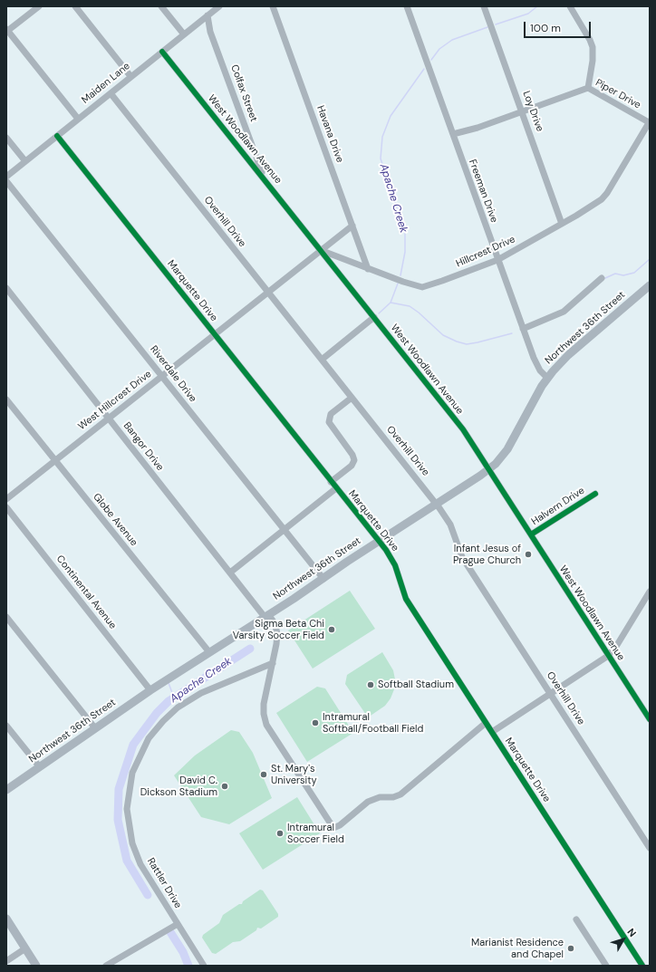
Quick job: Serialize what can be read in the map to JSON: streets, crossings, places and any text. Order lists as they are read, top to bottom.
{
  "streets": {
    "main road": ["Northwest 36th Street"],
    "street": [
      "Maiden Lane",
      "Colfax Street",
      "Piper Drive",
      "Loy Drive",
      "Havana Drive",
      "West Woodlawn Avenue",
      "Freeman Drive",
      "Overhill Drive",
      "Hillcrest Drive",
      "Marquette Drive",
      "Riverdale Drive",
      "West Hillcrest Drive",
      "Bangor Drive",
      "Halvern Drive",
      "Globe Avenue",
      "Continental Avenue",
      "Rattler Drive"
    ]
  },
  "crossings": [
    ["Maiden Lane", "Colfax Street"],
    ["Maiden Lane", "West Woodlawn Avenue"],
    ["Maiden Lane", "Overhill Drive"],
    ["Maiden Lane", "Marquette Drive"],
    ["Colfax Street", "West Woodlawn Avenue"],
    ["Piper Drive", "Loy Drive"],
    ["Piper Drive", "Freeman Drive"],
    ["Piper Drive", "Hillcrest Drive"],
    ["Loy Drive", "Hillcrest Drive"],
    ["Havana Drive", "Hillcrest Drive"],
    ["West Woodlawn Avenue", "Hillcrest Drive"],
    ["West Woodlawn Avenue", "Northwest 36th Street"],
    ["West Woodlawn Avenue", "West Hillcrest Drive"],
    ["West Woodlawn Avenue", "Halvern Drive"],
    ["Freeman Drive", "Hillcrest Drive"],
    ["Freeman Drive", "Northwest 36th Street"],
    ["Overhill Drive", "Northwest 36th Street"],
    ["Overhill Drive", "West Hillcrest Drive"],
    ["Hillcrest Drive", "West Hillcrest Drive"],
    ["Marquette Drive", "Northwest 36th Street"],
    ["Marquette Drive", "West Hillcrest Drive"],
    ["Marquette Drive", "Bangor Drive"],
    ["Northwest 36th Street", "Riverdale Drive"],
    ["Northwest 36th Street", "Bangor Drive"],
    ["Northwest 36th Street", "Globe Avenue"],
    ["Northwest 36th Street", "Continental Avenue"],
    ["Riverdale Drive", "West Hillcrest Drive"],
    ["West Hillcrest Drive", "Bangor Drive"],
    ["West Hillcrest Drive", "Globe Avenue"],
    ["Bangor Drive", "Rattler Drive"]
  ],
  "water": ["Apache Creek"],
  "places": [
    "Infant Jesus of Prague Church",
    "Sigma Beta Chi Varsity Soccer Field",
    "Softball Stadium",
    "Intramural Softball/Football Field",
    "St. Mary's University",
    "David C. Dickson Stadium",
    "Intramural Soccer Field",
    "Marianist Residence and Chapel"
  ],
  "scale_bar": "100 m",
  "north": "top right"
}
